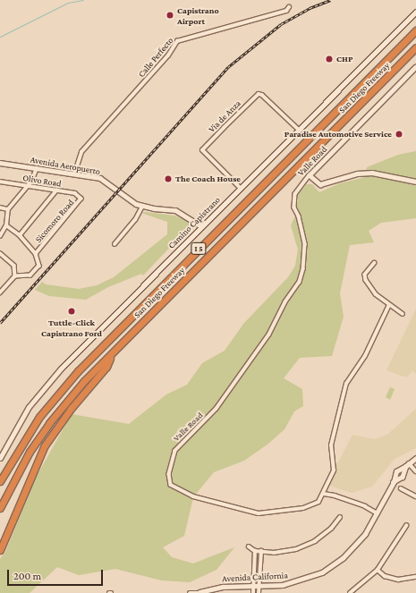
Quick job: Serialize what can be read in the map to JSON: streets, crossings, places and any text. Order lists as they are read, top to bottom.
{
  "streets": {
    "highway": ["San Diego Freeway", "I 5"],
    "main road": ["Camino Capistrano"],
    "street": [
      "Calle Perfecto",
      "Via de Anza",
      "Valle Road",
      "Avenida Aeropuerto",
      "Olivo Road",
      "Sicomoro Road",
      "Avenida California"
    ]
  },
  "crossings": [
    ["Calle Perfecto", "Avenida Aeropuerto"],
    ["Via de Anza", "Camino Capistrano"],
    ["Avenida Aeropuerto", "Camino Capistrano"],
    ["Olivo Road", "Sicomoro Road"]
  ],
  "places": [
    "Capistrano Airport",
    "CHP",
    "Paradise Automotive Service",
    "The Coach House",
    "Tuttle-Click Capistrano Ford"
  ],
  "scale_bar": "200 m"
}
